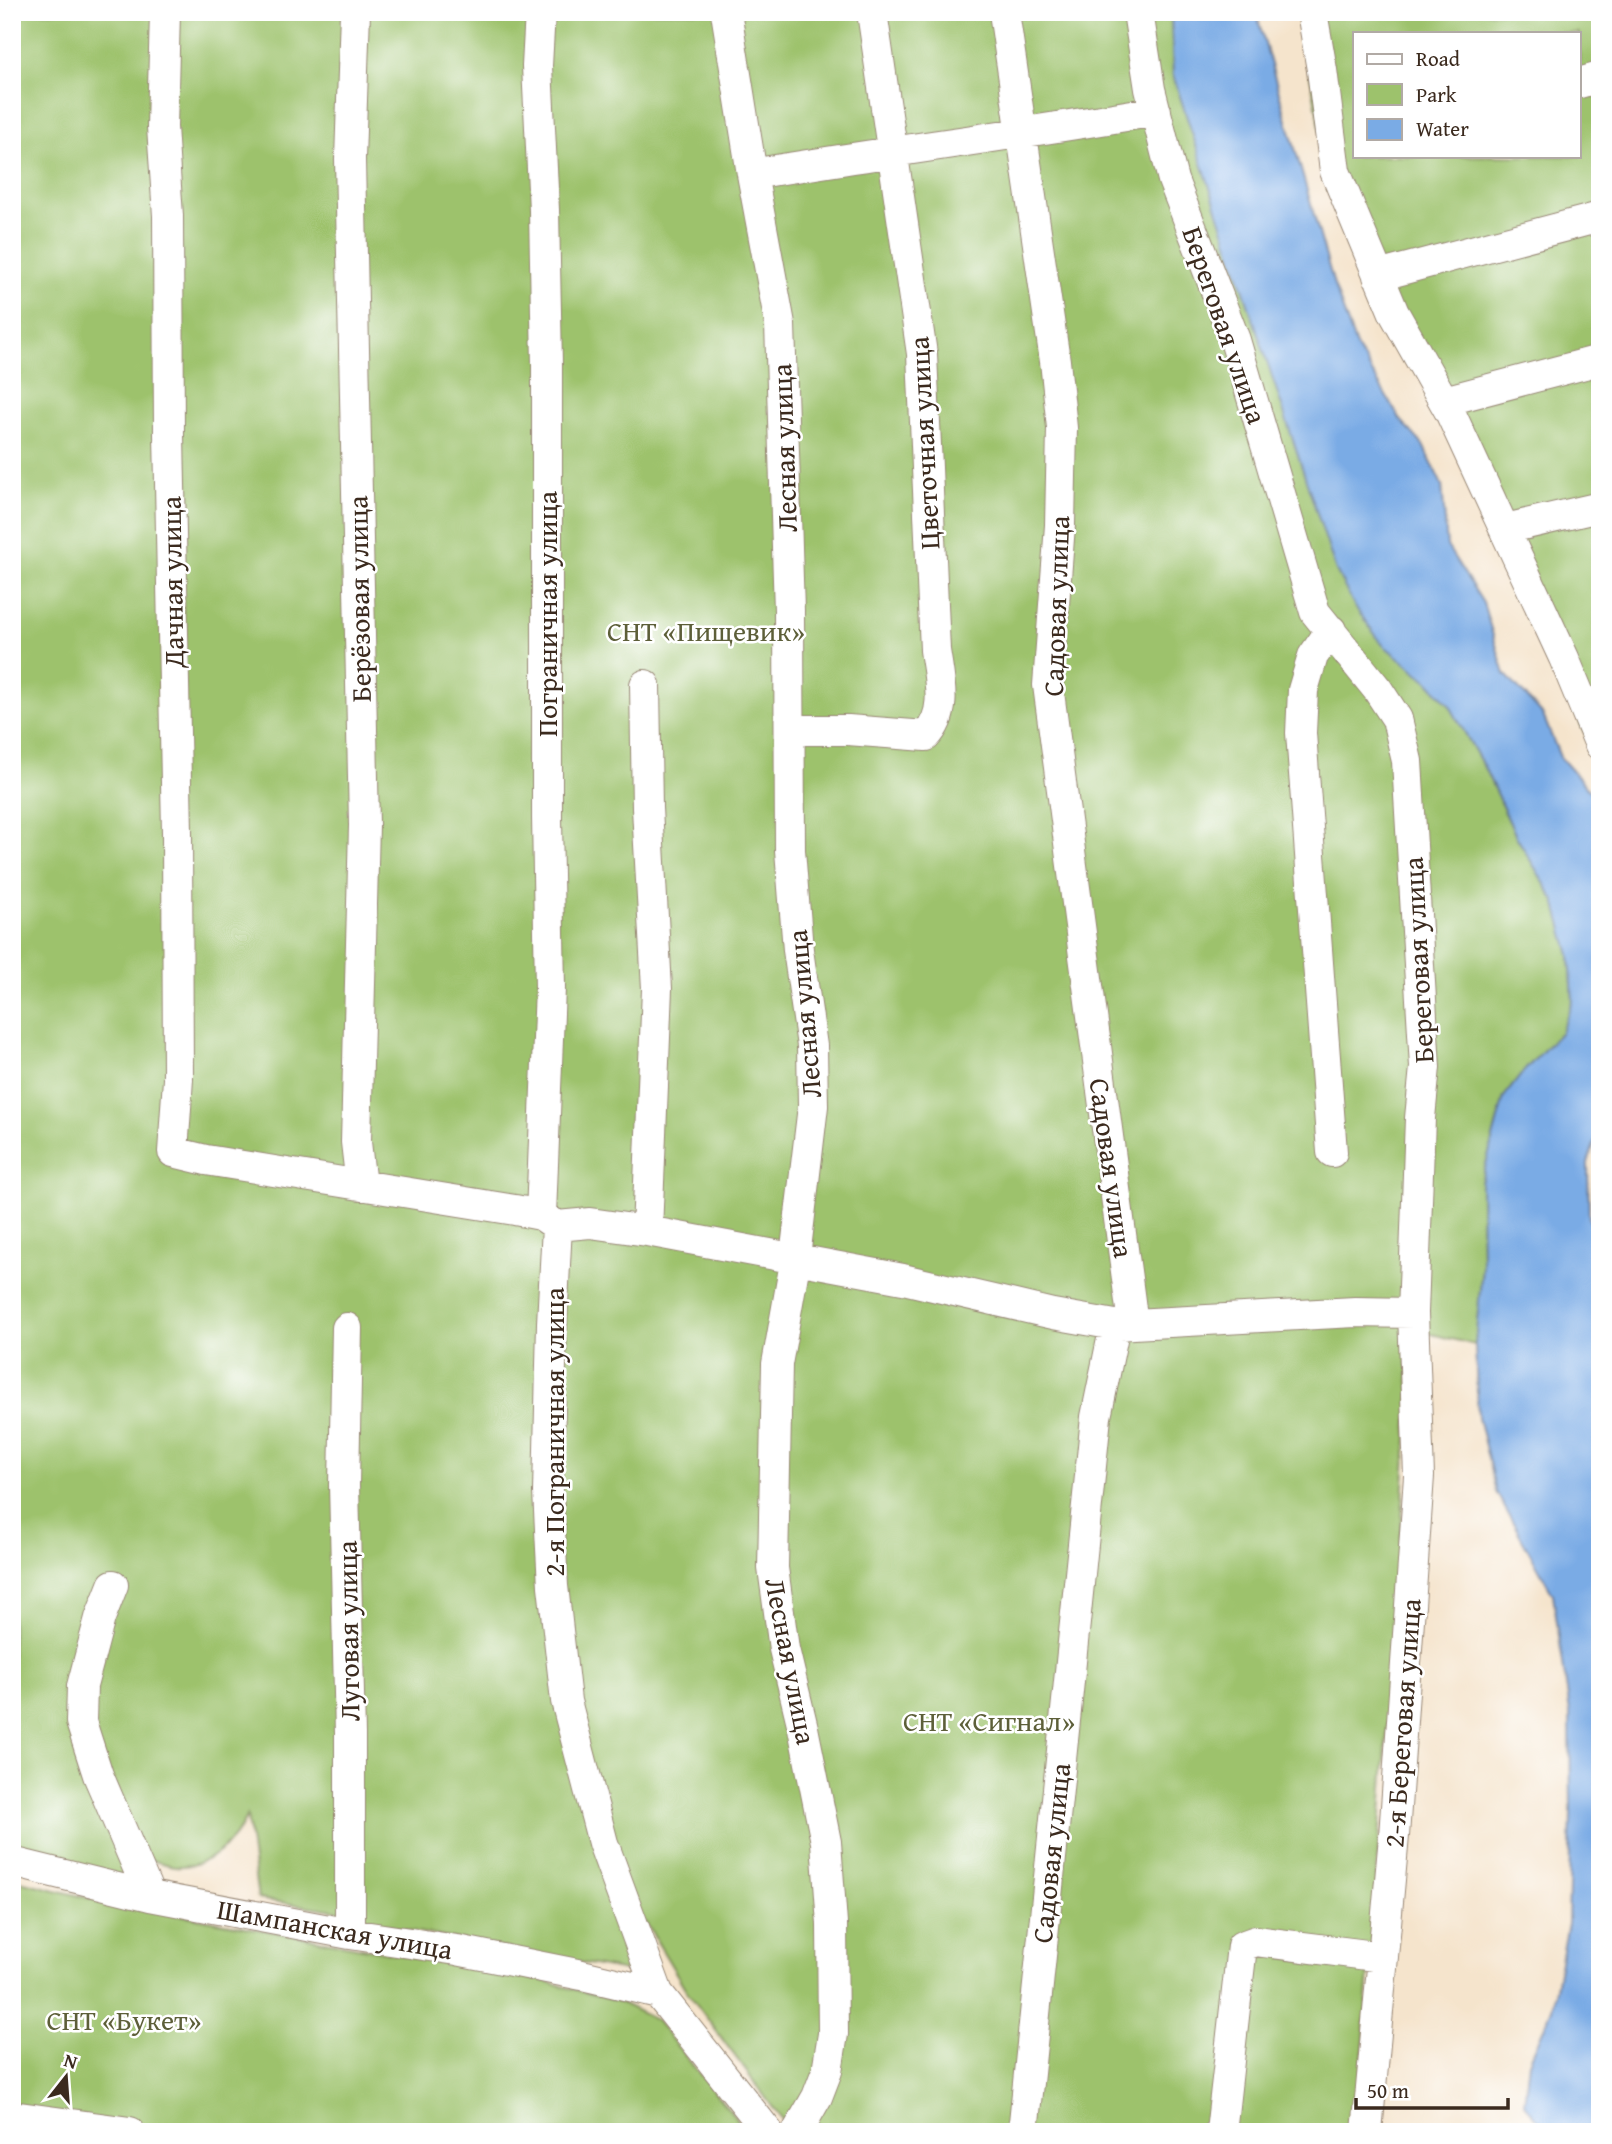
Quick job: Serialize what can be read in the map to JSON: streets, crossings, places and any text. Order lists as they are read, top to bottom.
{
  "streets": {
    "street": [
      "Береговая улица",
      "Цветочная улица",
      "Лесная улица",
      "Дачная улица",
      "Берёзовая улица",
      "Садовая улица",
      "Пограничная улица",
      "2-я Пограничная улица",
      "Луговая улица",
      "2-я Береговая улица",
      "Шампанская улица"
    ]
  },
  "crossings": [
    ["Береговая улица", "2-я Береговая улица"],
    ["Цветочная улица", "Лесная улица"],
    ["Дачная улица", "Берёзовая улица"],
    ["Пограничная улица", "2-я Пограничная улица"],
    ["2-я Пограничная улица", "Шампанская улица"],
    ["Луговая улица", "Шампанская улица"]
  ],
  "parks": ["СНТ «Пищевик»", "СНТ «Сигнал»", "СНТ «Букет»"],
  "legend": ["Road", "Park", "Water"],
  "scale_bar": "50 m",
  "north": "top"
}
